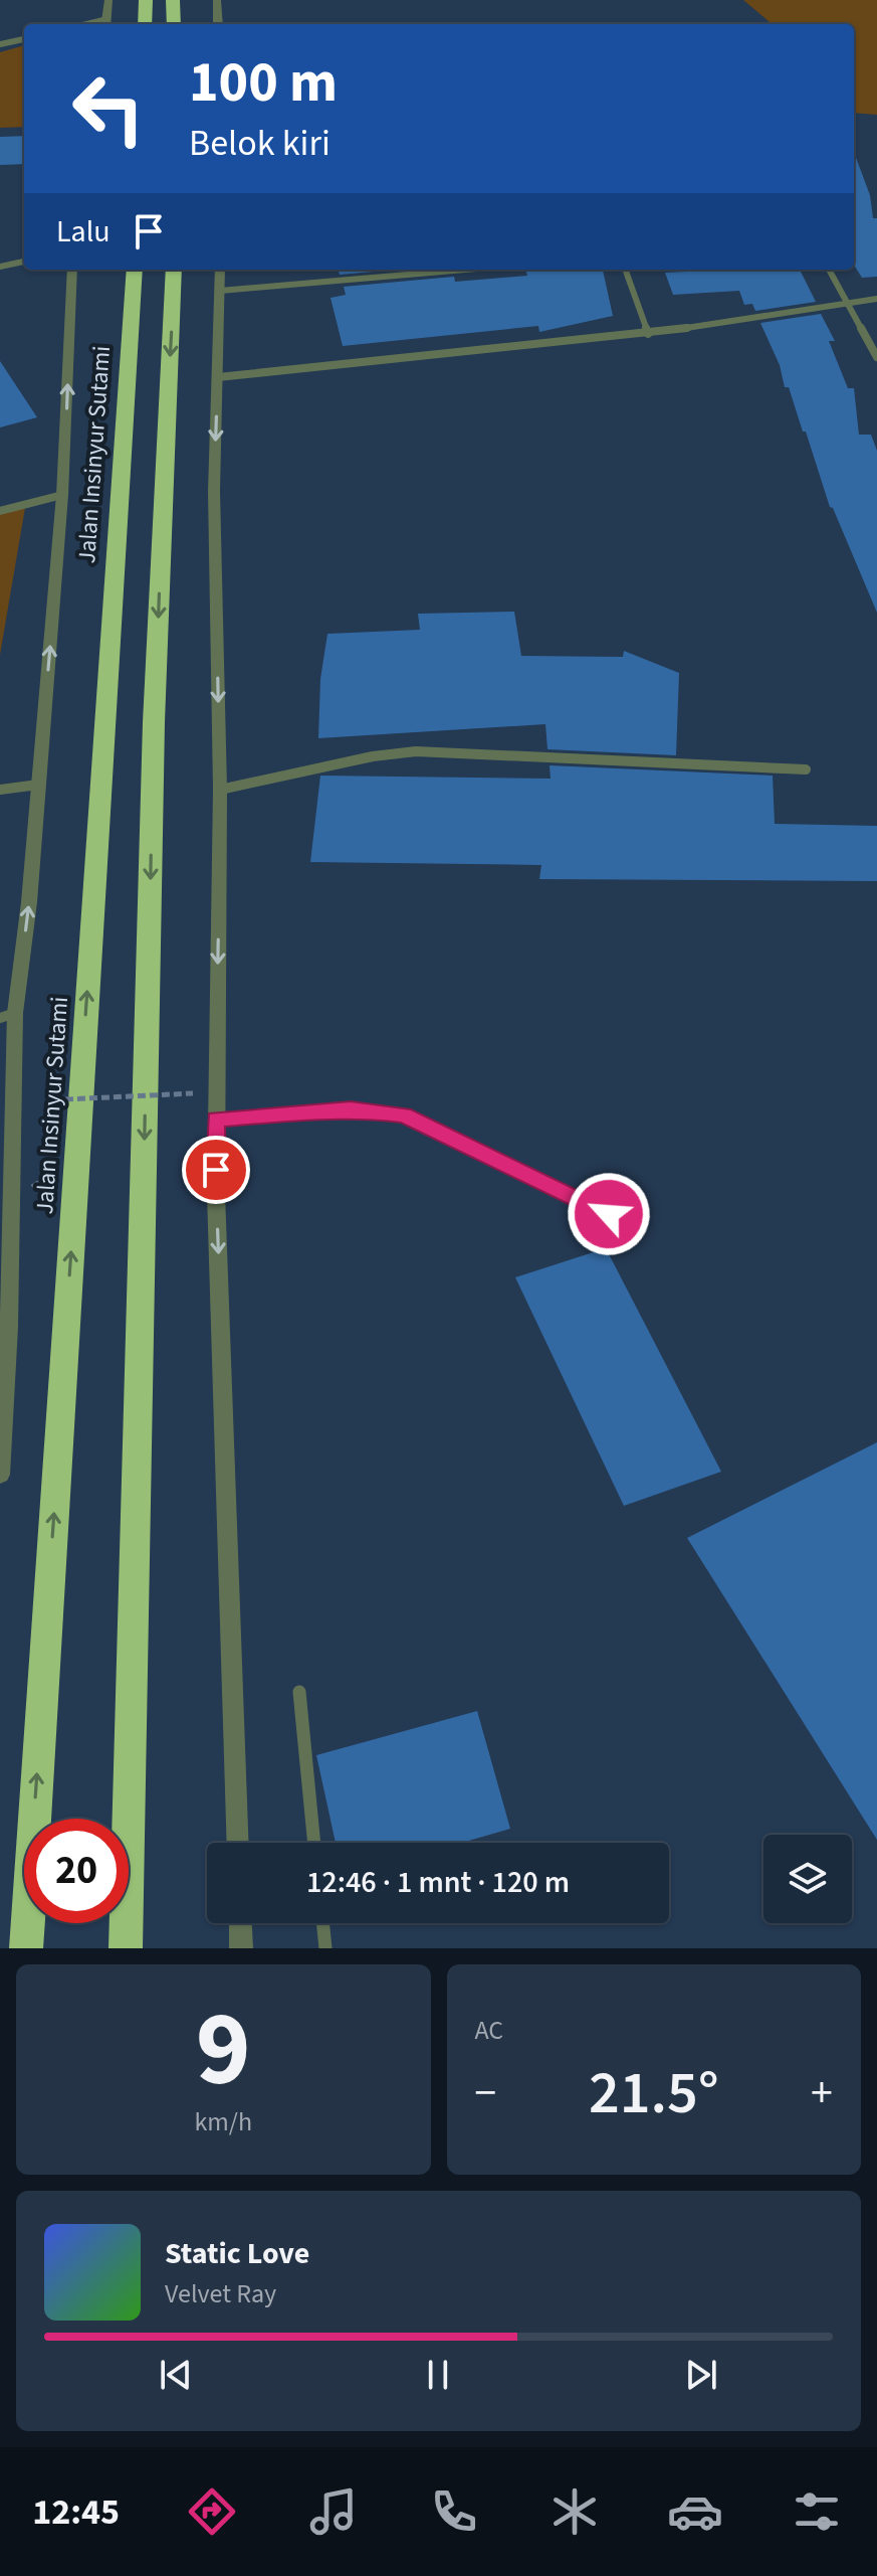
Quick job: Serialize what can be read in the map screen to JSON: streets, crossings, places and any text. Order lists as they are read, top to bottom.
{
  "streets": {
    "highway": ["Jalan Insinyur Sutami"]
  },
  "page": {
    "turn": ["100 m", "Belok kiri"],
    "then": "Lalu",
    "limit": "20",
    "trip": "12:46 · 1 mnt · 120 m",
    "tile": [
      ["9", "km/h"],
      "AC"
    ],
    "heat": ["−", "21.5°", "+"],
    "song": ["Static Love", "Velvet Ray"],
    "tabs": "12:45"
  }
}
